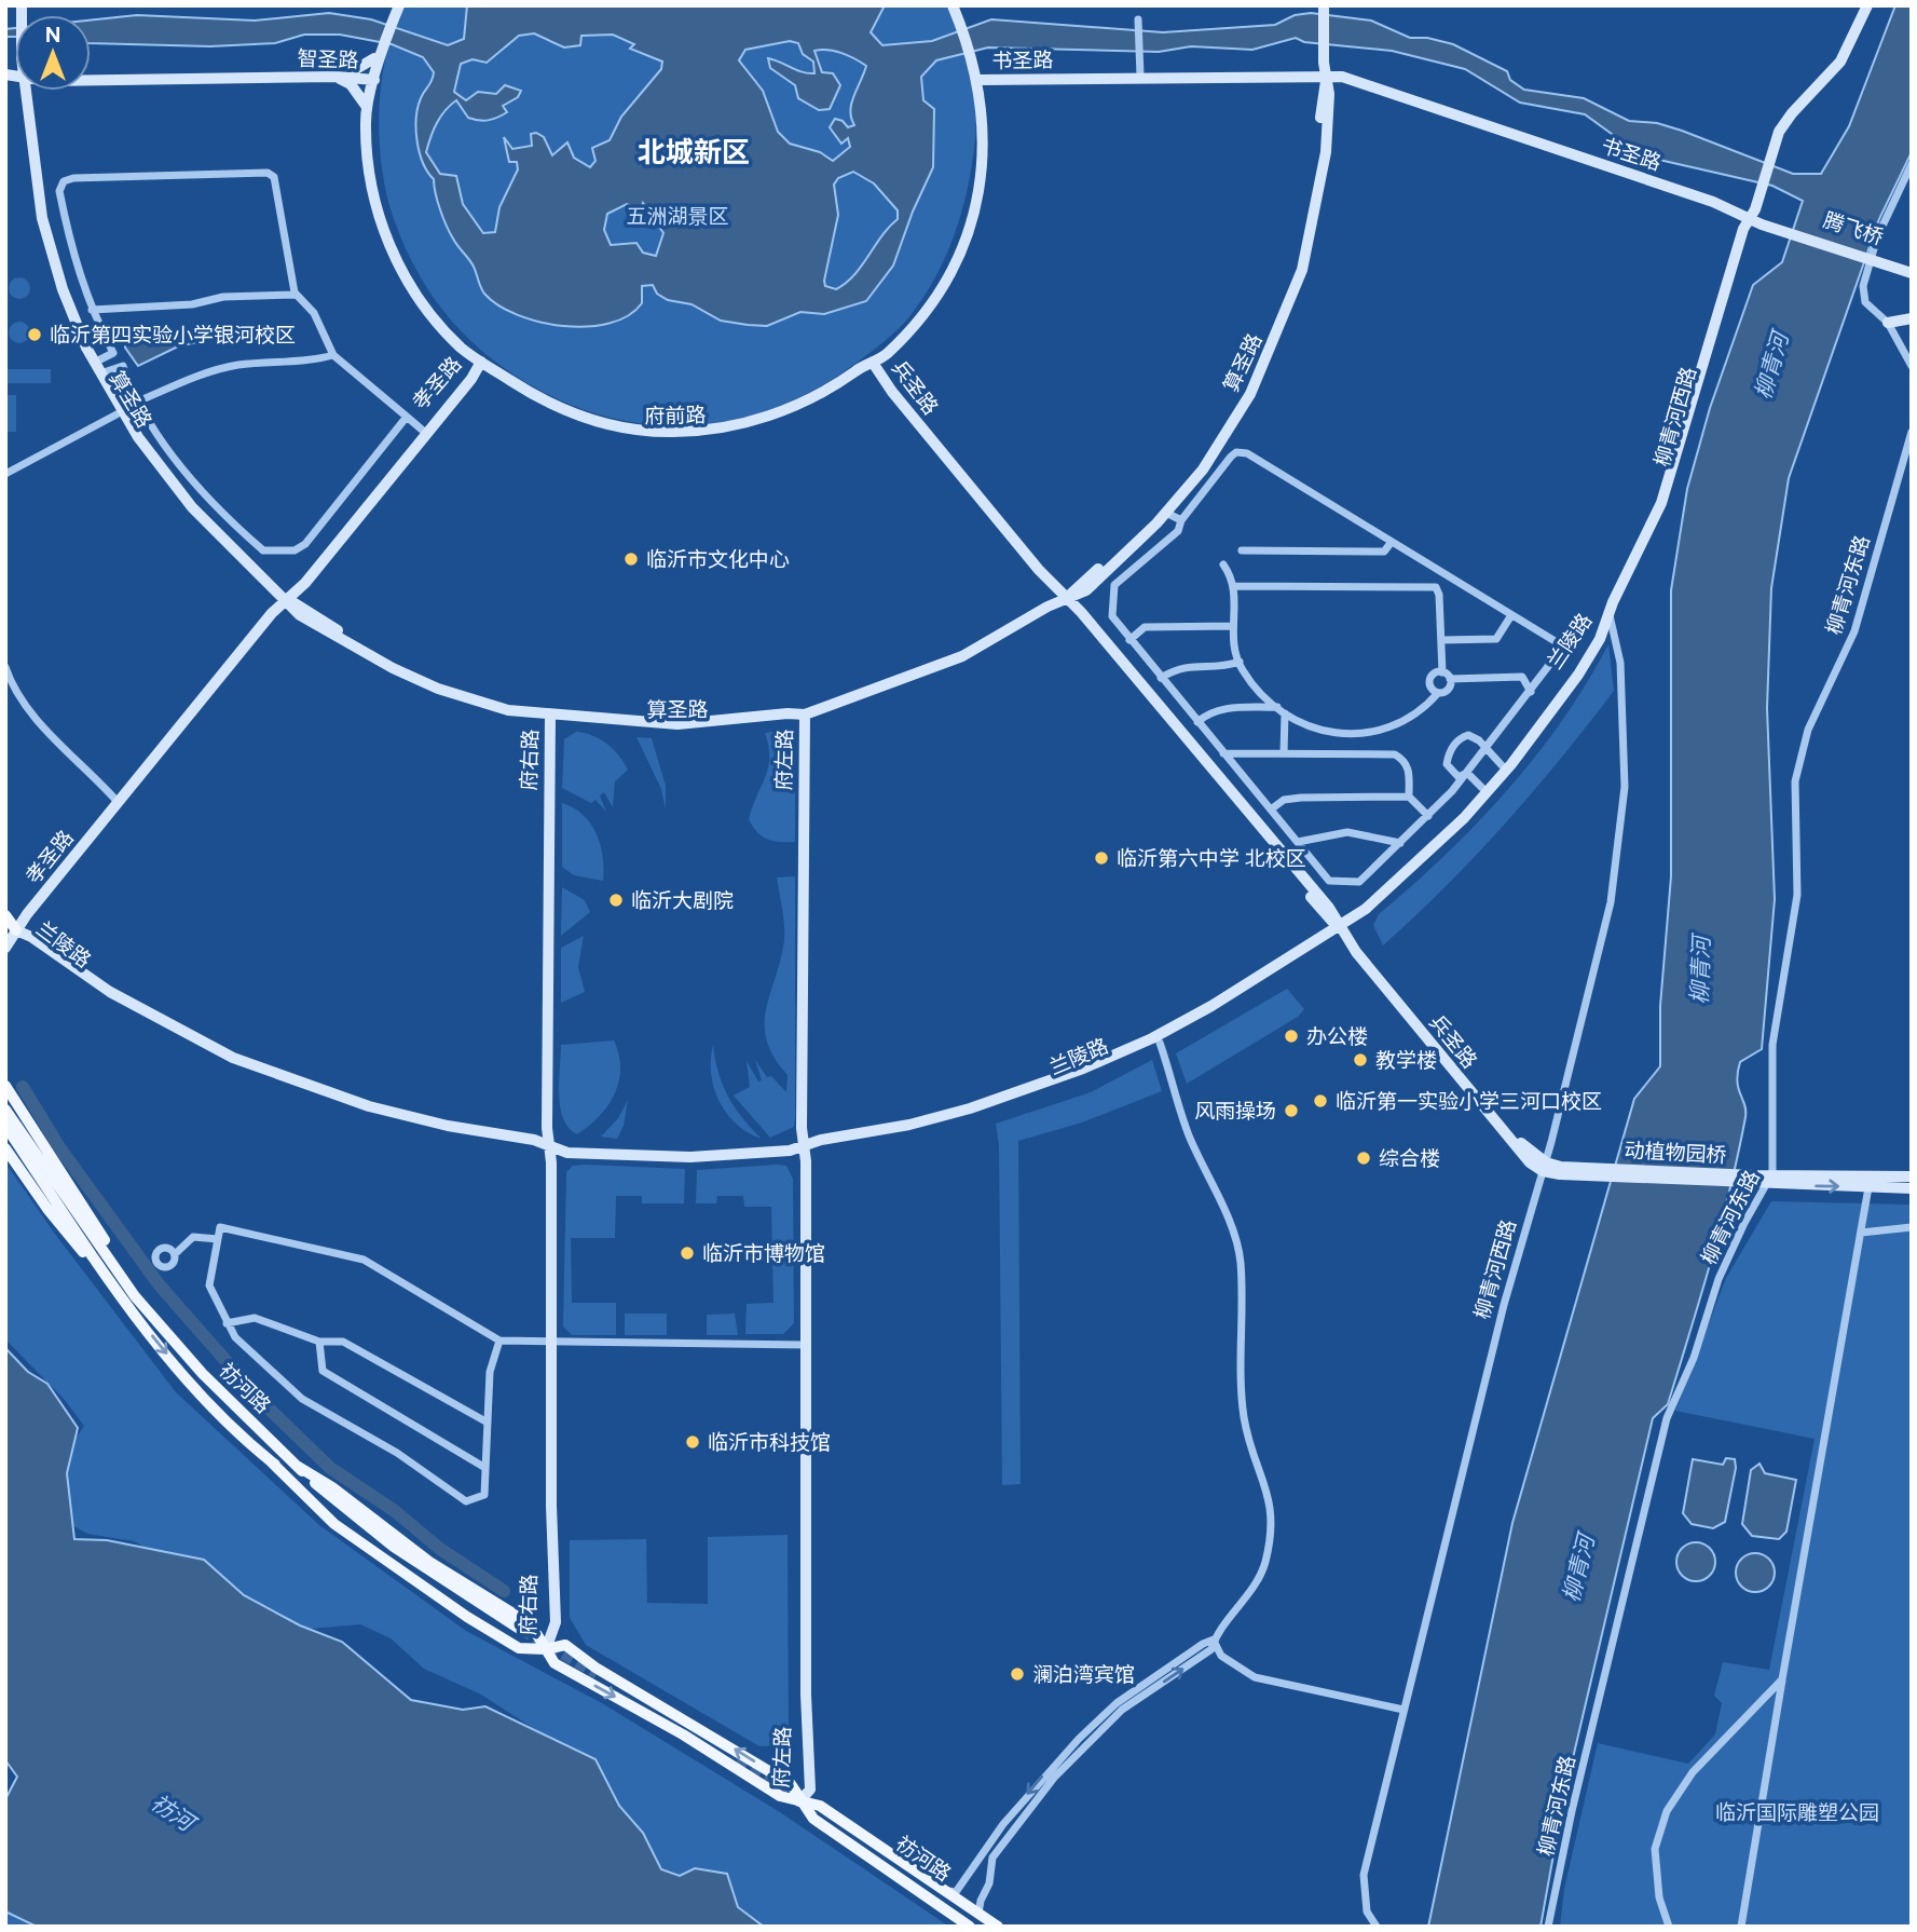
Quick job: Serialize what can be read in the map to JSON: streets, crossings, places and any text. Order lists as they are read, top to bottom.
{
  "streets": {
    "main road": [
      "智圣路",
      "书圣路",
      "腾飞桥",
      "算圣路",
      "孝圣路",
      "兵圣路",
      "府前路",
      "柳青河西路",
      "兰陵路",
      "府右路",
      "府左路",
      "动植物园桥",
      "祊河路"
    ],
    "street": ["柳青河东路"]
  },
  "crossings": [
    ["智圣路", "府前路"],
    ["书圣路", "腾飞桥"],
    ["书圣路", "算圣路"],
    ["书圣路", "府前路"],
    ["书圣路", "柳青河西路"],
    ["算圣路", "孝圣路"],
    ["算圣路", "兵圣路"],
    ["算圣路", "府右路"],
    ["算圣路", "府左路"],
    ["孝圣路", "府前路"],
    ["孝圣路", "兰陵路"],
    ["兵圣路", "府前路"],
    ["兵圣路", "柳青河西路"],
    ["兵圣路", "兰陵路"],
    ["兵圣路", "动植物园桥"],
    ["柳青河西路", "兰陵路"],
    ["柳青河西路", "动植物园桥"],
    ["柳青河东路", "动植物园桥"],
    ["兰陵路", "府右路"],
    ["兰陵路", "府左路"]
  ],
  "districts": ["北城新区"],
  "water": ["柳青河", "祊河"],
  "parks": ["五洲湖景区", "临沂国际雕塑公园"],
  "places": [
    "临沂第四实验小学银河校区",
    "临沂市文化中心",
    "临沂第六中学 北校区",
    "临沂大剧院",
    "办公楼",
    "教学楼",
    "临沂第一实验小学三河口校区",
    "风雨操场",
    "综合楼",
    "临沂市博物馆",
    "临沂市科技馆",
    "澜泊湾宾馆"
  ],
  "north": "top"
}
